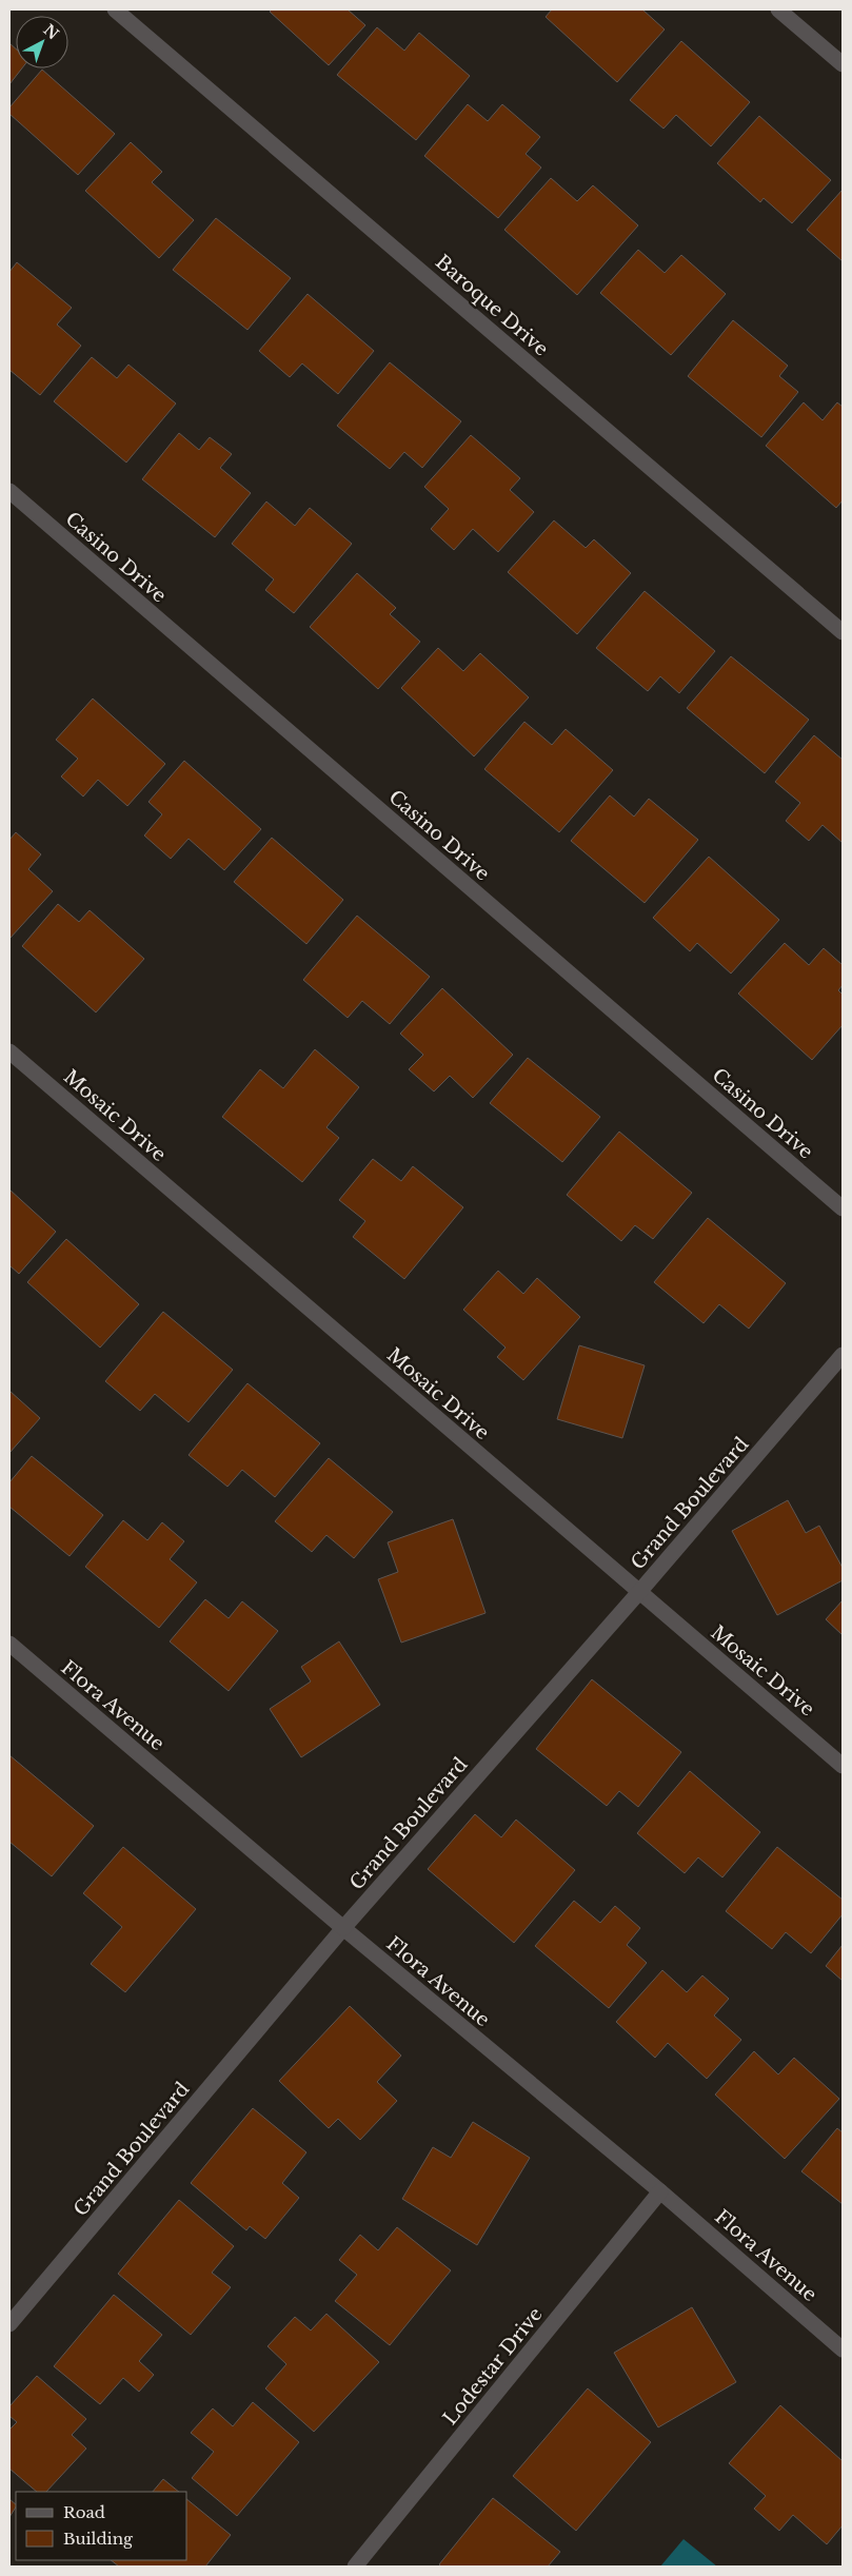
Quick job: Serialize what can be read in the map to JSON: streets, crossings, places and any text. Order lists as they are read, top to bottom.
{
  "streets": {
    "street": [
      "Baroque Drive",
      "Casino Drive",
      "Mosaic Drive",
      "Grand Boulevard",
      "Flora Avenue",
      "Lodestar Drive"
    ]
  },
  "crossings": [
    ["Mosaic Drive", "Grand Boulevard"],
    ["Grand Boulevard", "Flora Avenue"],
    ["Flora Avenue", "Lodestar Drive"]
  ],
  "legend": ["Road", "Building"],
  "north": "top right"
}
